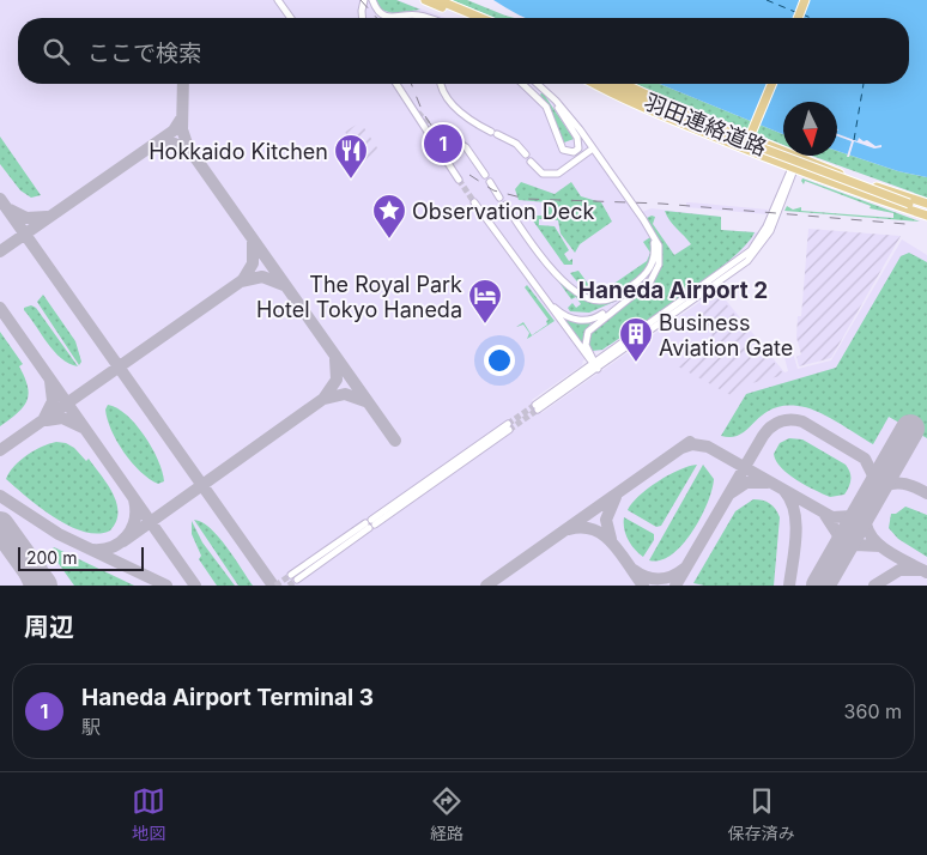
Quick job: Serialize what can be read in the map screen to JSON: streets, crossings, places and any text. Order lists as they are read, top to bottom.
{
  "streets": {
    "main road": ["羽田連絡道路"]
  },
  "districts": ["Haneda Airport 2"],
  "places": {
    "restaurant": ["Hokkaido Kitchen"],
    "place": ["Observation Deck"],
    "hotel": ["The Royal Park Hotel Tokyo Haneda"],
    "building": ["Business Aviation Gate"]
  },
  "scale_bar": "200 m",
  "north": "bottom",
  "page": {
    "search": "ここで検索",
    "pins": "1",
    "scale": "200 m",
    "heading": "周辺",
    "list": [
      {
        "mark": "1",
        "name": "Haneda Airport Terminal 3",
        "note": "駅",
        "value": "360 m"
      }
    ],
    "nav": ["地図", "経路", "保存済み"]
  }
}
